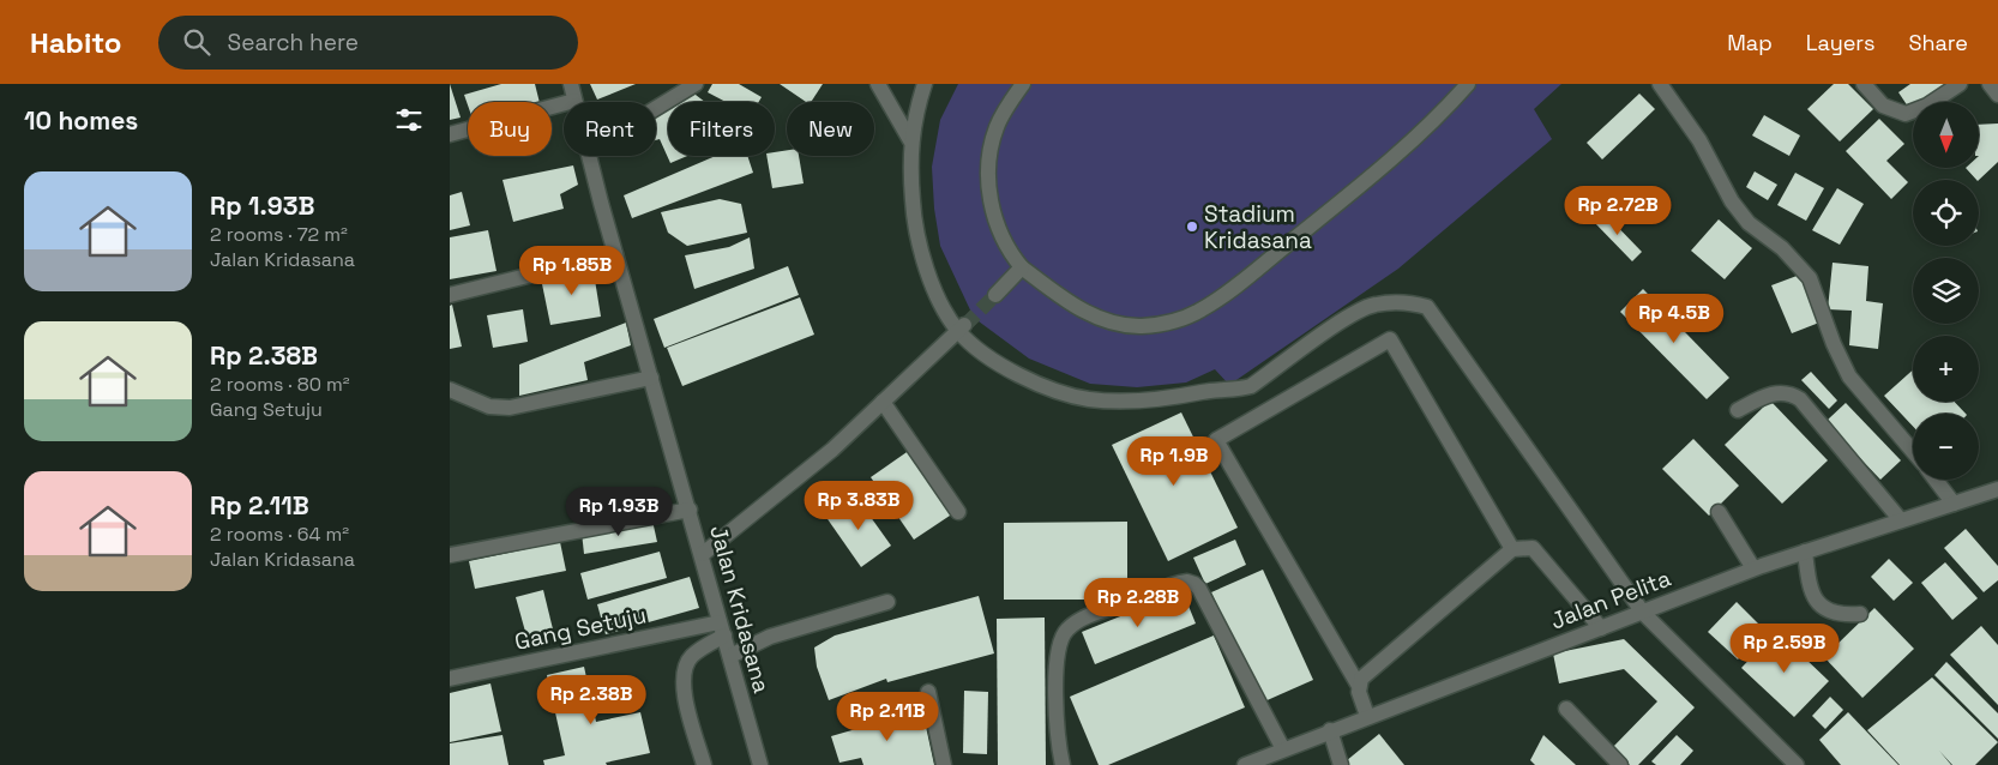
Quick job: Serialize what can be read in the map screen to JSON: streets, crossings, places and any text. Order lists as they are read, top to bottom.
{
  "streets": {
    "street": ["Jalan Pelita", "Jalan Kridasana", "Gang Setuju"]
  },
  "crossings": [
    ["Jalan Kridasana", "Gang Setuju"]
  ],
  "places": ["Stadium Kridasana"],
  "north": "bottom",
  "page": {
    "header": "Habito",
    "search": "Search here",
    "nav": ["Map", "Layers", "Share"],
    "heading": "10 homes",
    "map_buttons": ["+", "−"],
    "chip": [
      "Buy",
      "Rent",
      "Filters",
      "New"
    ],
    "list": [
      {
        "name": "Rp 1.93B",
        "note": "2 rooms · 72 m² · Jalan Kridasana"
      },
      {
        "name": "Rp 2.38B",
        "note": "2 rooms · 80 m² · Gang Setuju"
      },
      {
        "name": "Rp 2.11B",
        "note": "2 rooms · 64 m² · Jalan Kridasana"
      }
    ],
    "price": [
      "Rp 2.72B",
      "Rp 1.85B",
      "Rp 4.5B",
      "Rp 1.9B",
      "Rp 3.83B",
      "Rp 1.93B",
      "Rp 2.28B",
      "Rp 2.59B",
      "Rp 2.38B",
      "Rp 2.11B"
    ]
  }
}
